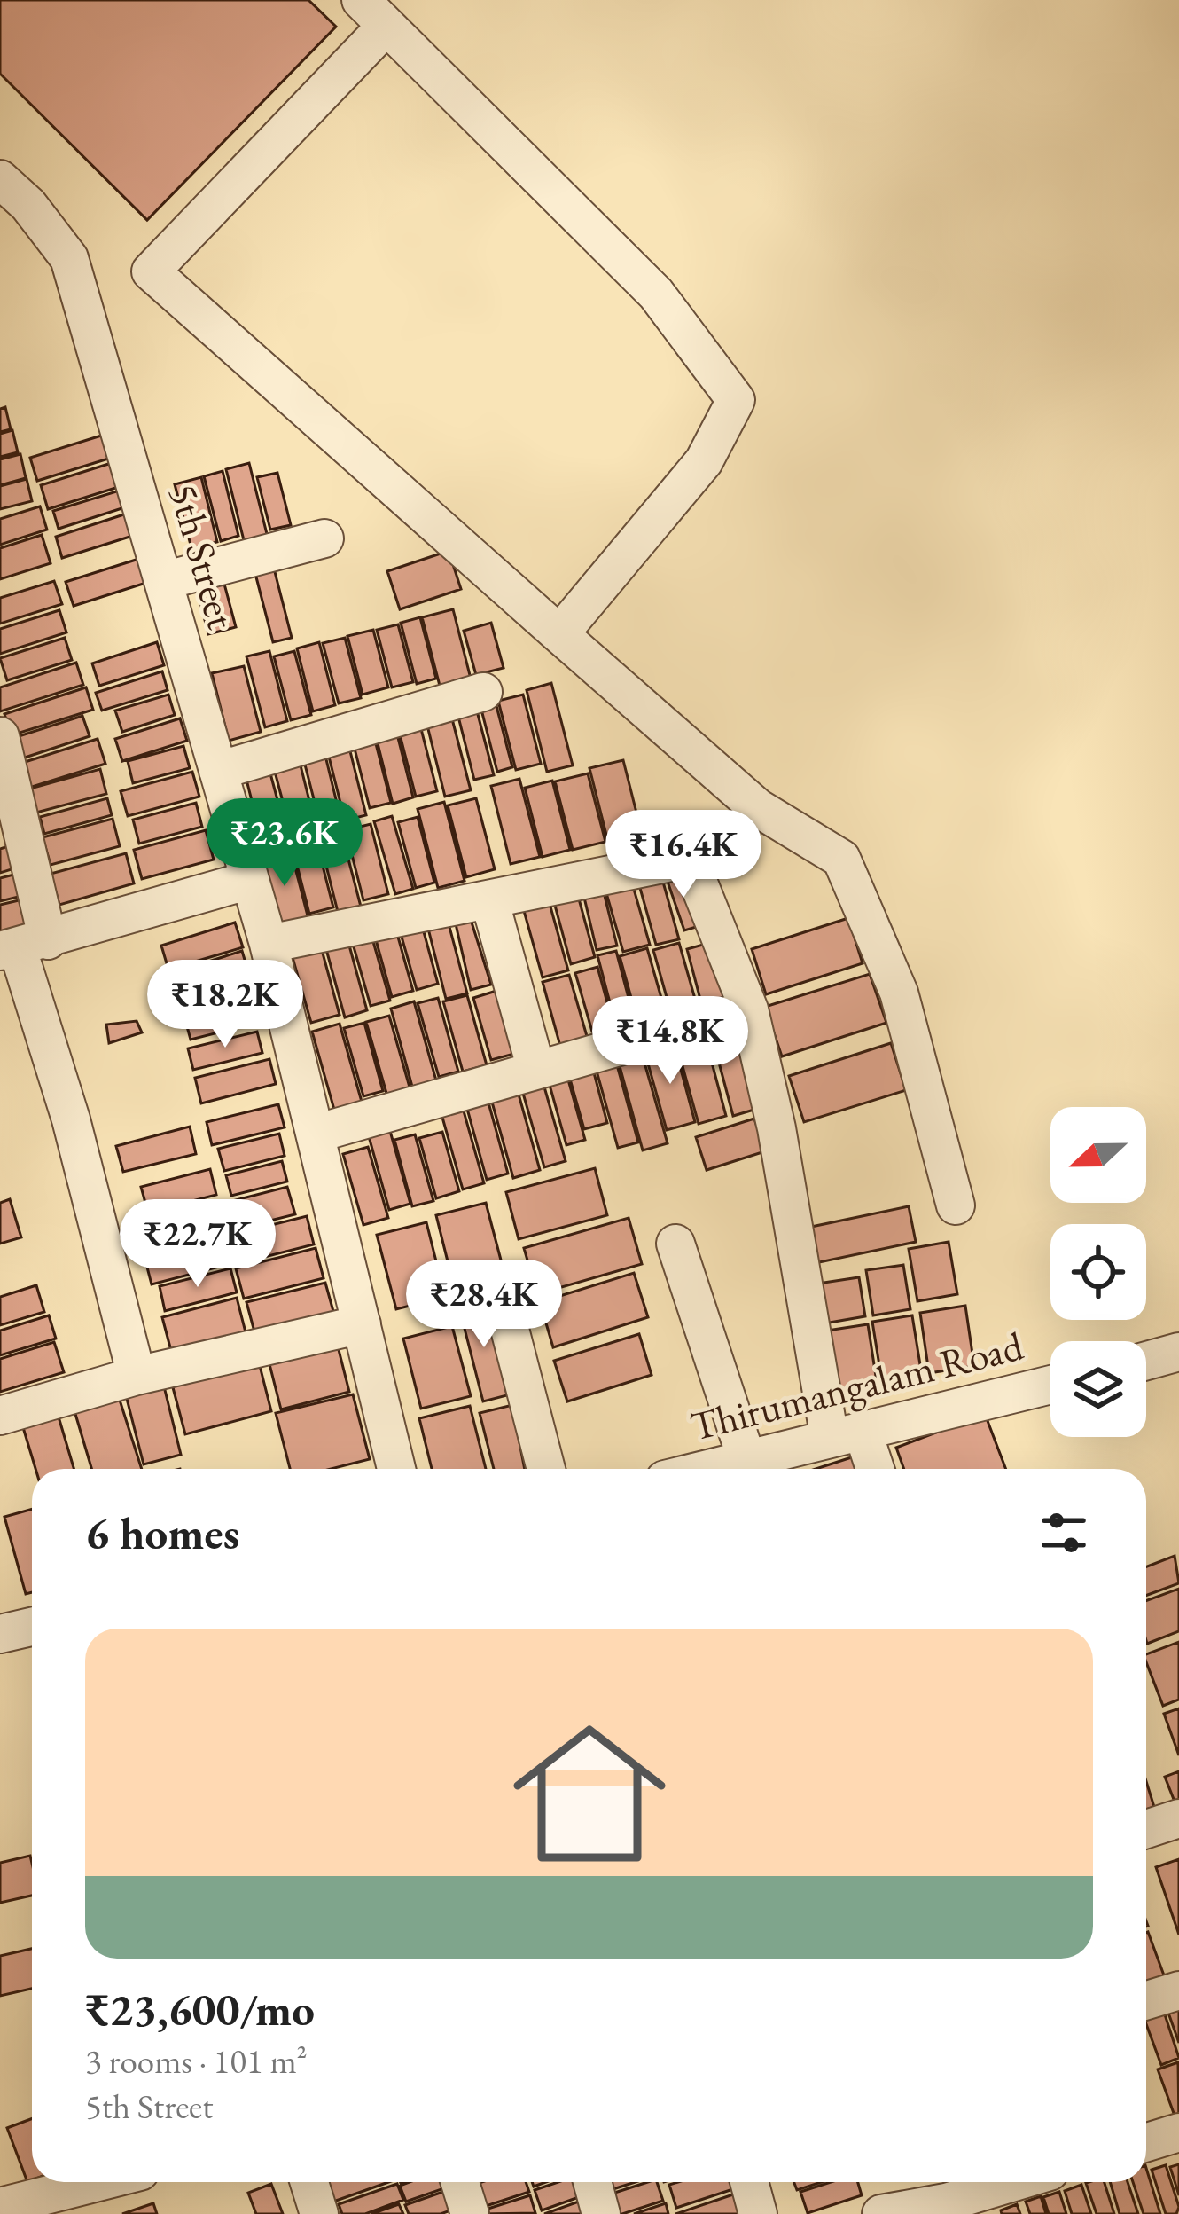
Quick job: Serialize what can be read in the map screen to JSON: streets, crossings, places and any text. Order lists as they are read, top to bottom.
{
  "streets": {
    "street": ["5th Street", "Thirumangalam Road"]
  },
  "north": "left",
  "page": {
    "price": [
      "₹23.6K",
      "₹16.4K",
      "₹18.2K",
      "₹14.8K",
      "₹22.7K",
      "₹28.4K"
    ],
    "heading": "6 homes",
    "list": [
      {
        "name": "₹23,600/mo",
        "note": "3 rooms · 101 m² · 5th Street"
      }
    ]
  }
}
